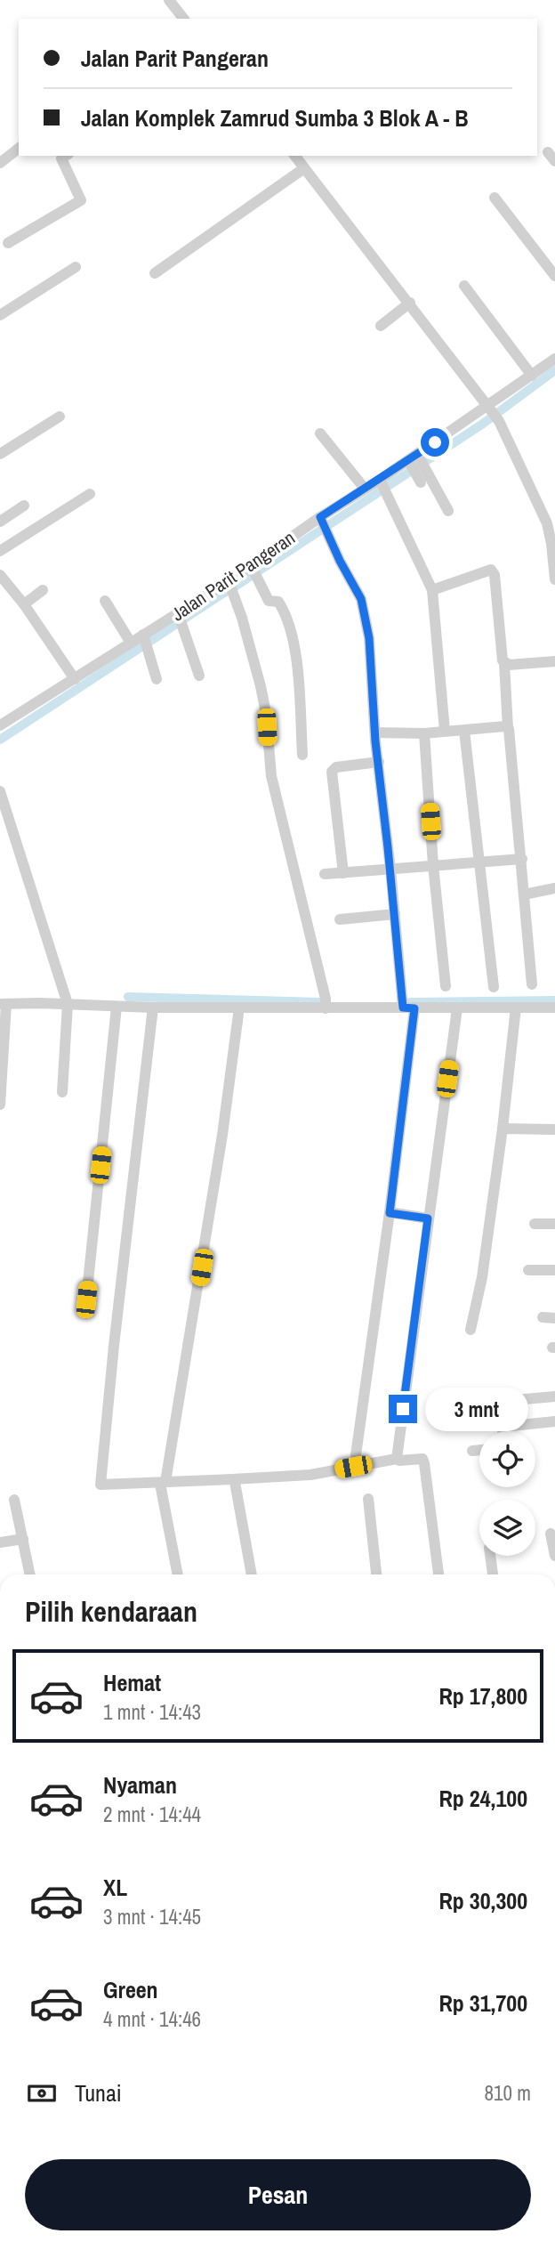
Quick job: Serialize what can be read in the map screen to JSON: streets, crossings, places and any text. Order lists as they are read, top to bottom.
{
  "streets": {
    "street": ["Jalan Parit Pangeran"]
  },
  "page": {
    "banner": ["Jalan Parit Pangeran", "Jalan Komplek Zamrud Sumba 3 Blok A - B"],
    "bubble": "3 mnt",
    "heading": "Pilih kendaraan",
    "list": [
      {
        "name": "Hemat",
        "note": "1 mnt · 14:43",
        "value": "Rp 17,800"
      },
      {
        "name": "Nyaman",
        "note": "2 mnt · 14:44",
        "value": "Rp 24,100"
      },
      {
        "name": "XL",
        "note": "3 mnt · 14:45",
        "value": "Rp 30,300"
      },
      {
        "name": "Green",
        "note": "4 mnt · 14:46",
        "value": "Rp 31,700"
      }
    ],
    "pay": ["Tunai", "810 m"],
    "buttons": "Pesan"
  }
}
